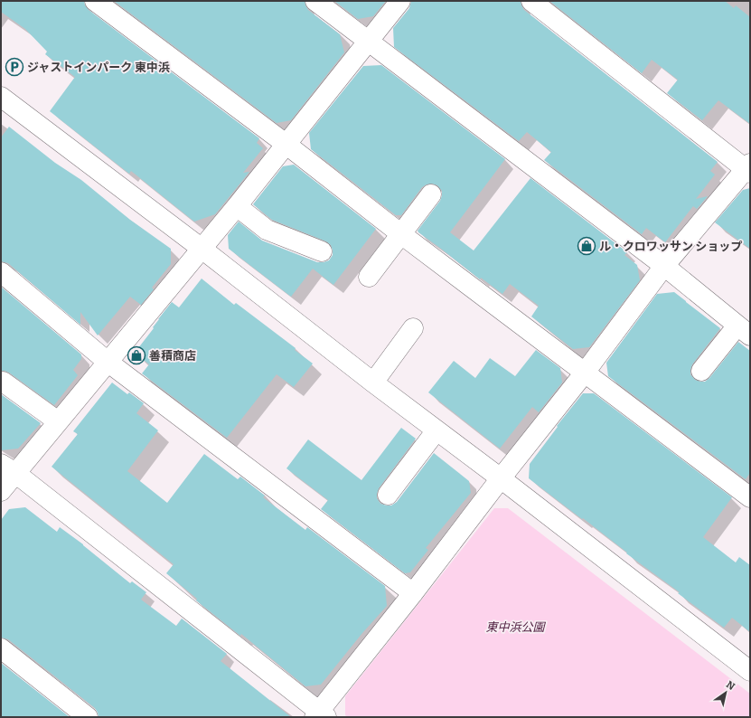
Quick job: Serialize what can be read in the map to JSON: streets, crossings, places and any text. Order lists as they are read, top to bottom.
{
  "parks": ["東中浜公園"],
  "places": {
    "parking": ["ジャストインパーク 東中浜"],
    "shop": ["ル・クロワッサン ショップ", "善積商店"]
  },
  "north": "top right"
}
